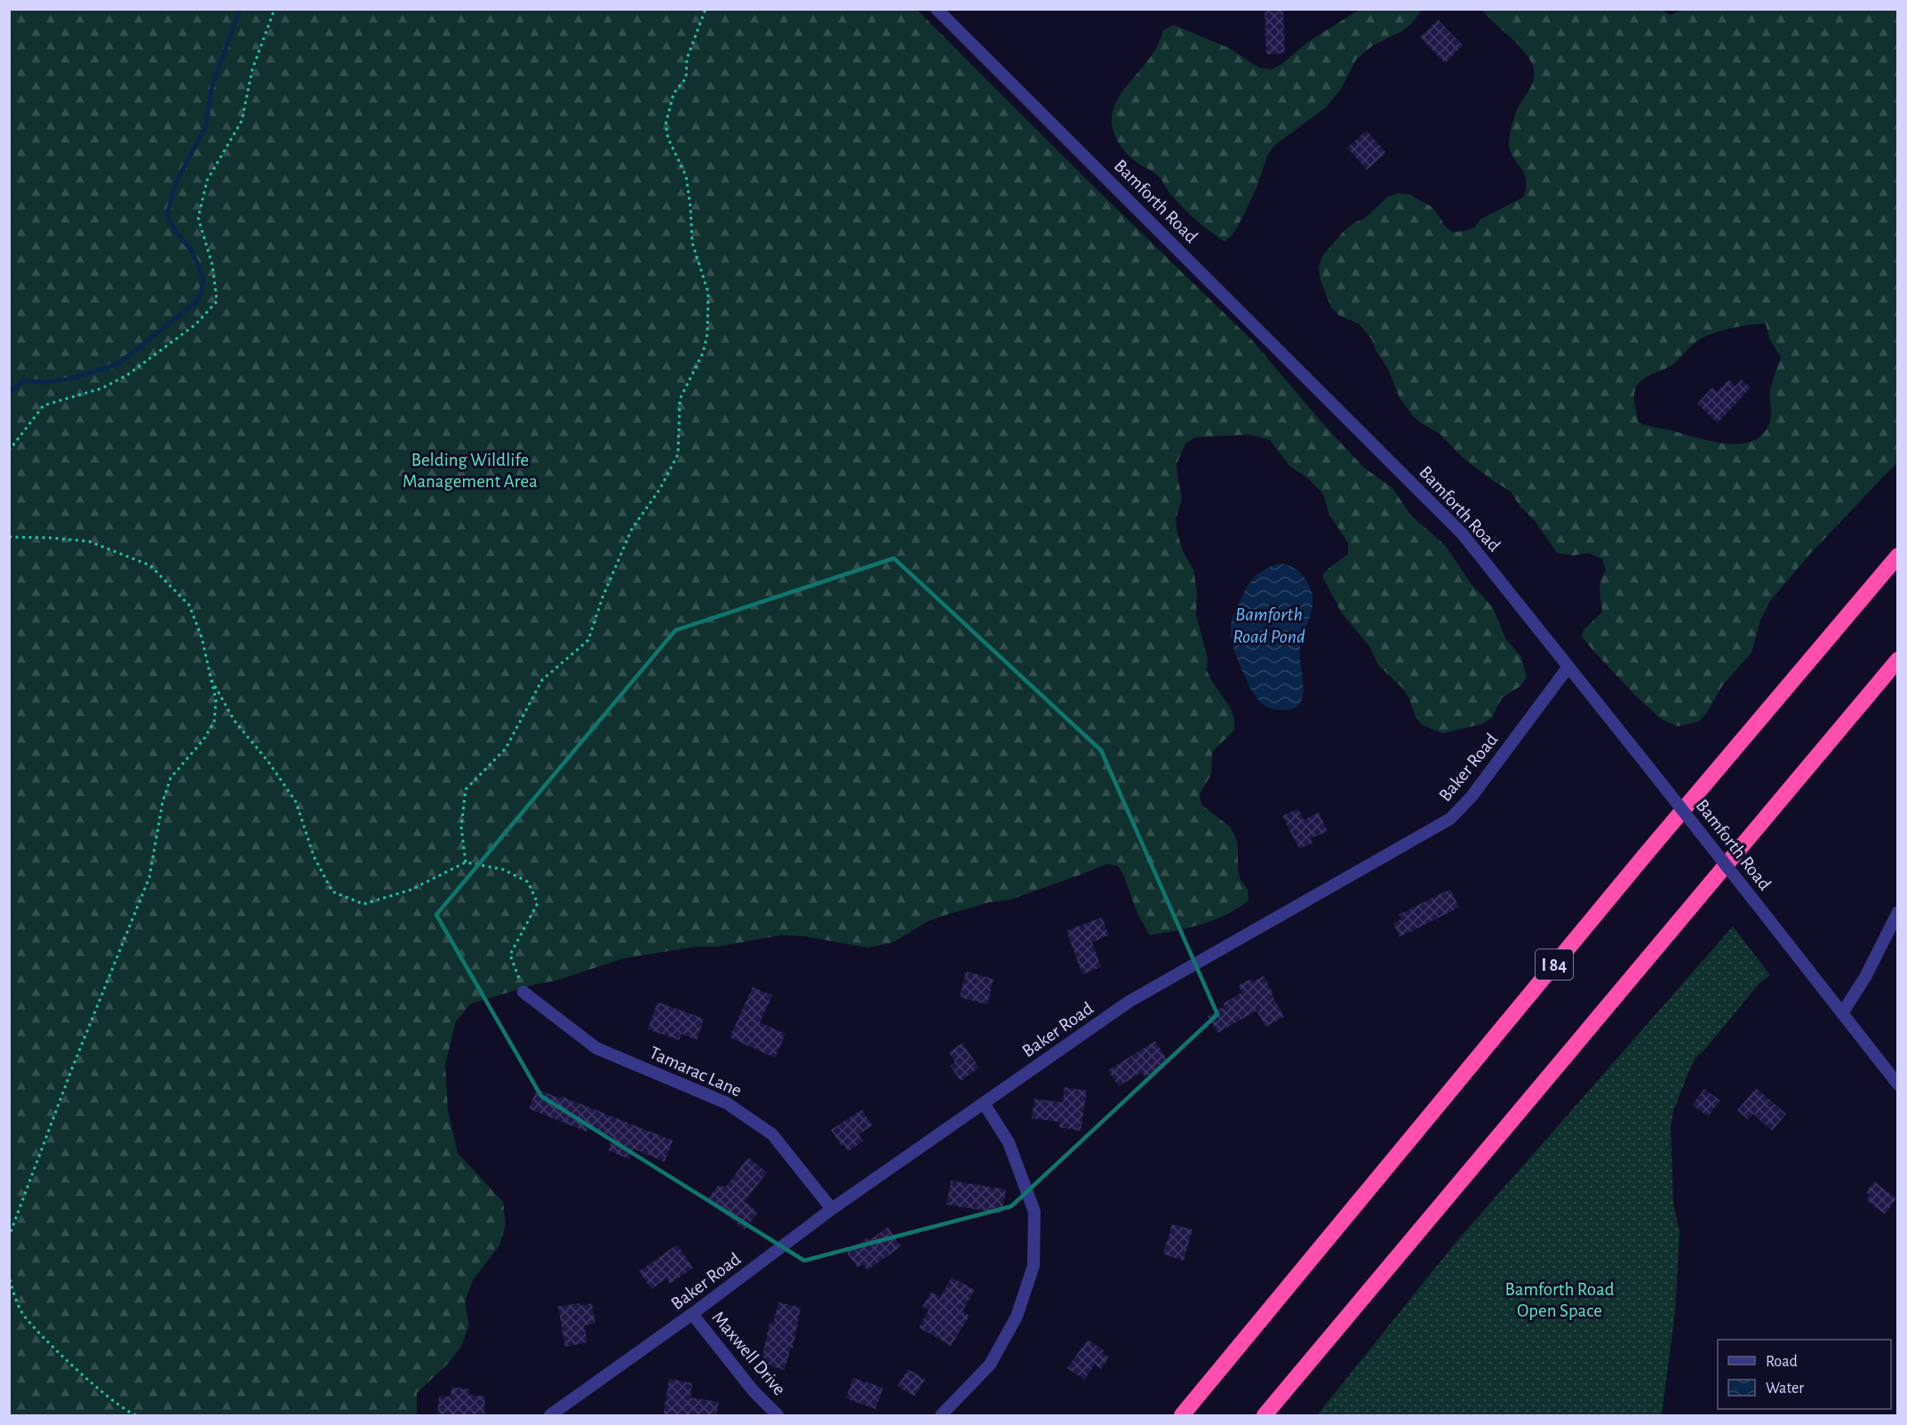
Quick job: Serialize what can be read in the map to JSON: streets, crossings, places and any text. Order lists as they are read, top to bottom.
{
  "streets": {
    "highway": ["I 84"],
    "street": [
      "Bamforth Road",
      "Baker Road",
      "Tamarac Lane",
      "Maxwell Drive"
    ]
  },
  "crossings": [
    ["Bamforth Road", "Baker Road"],
    ["Baker Road", "Tamarac Lane"],
    ["Baker Road", "Maxwell Drive"]
  ],
  "water": ["Bamforth Road Pond"],
  "parks": ["Belding Wildlife Management Area", "Bamforth Road Open Space"],
  "legend": ["Road", "Water"]
}
